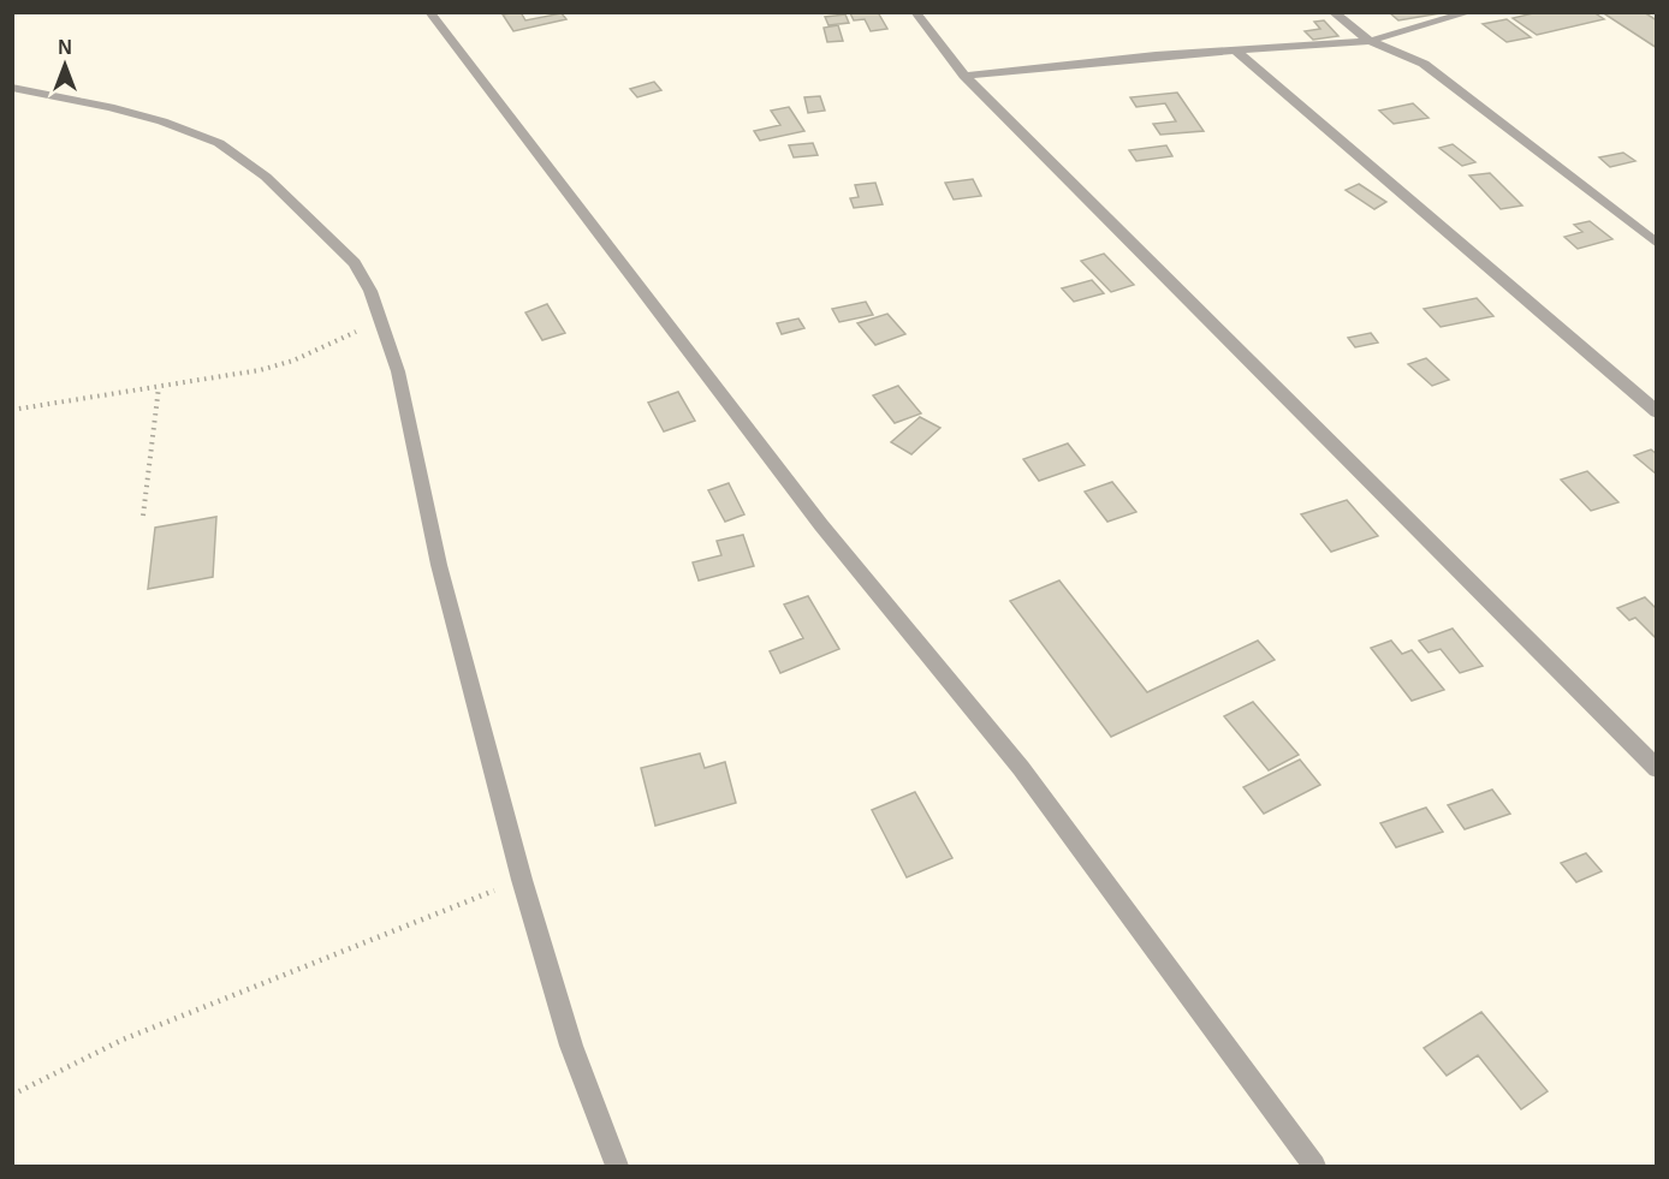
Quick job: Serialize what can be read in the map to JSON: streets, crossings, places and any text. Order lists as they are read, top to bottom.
{
  "north": "top"
}
